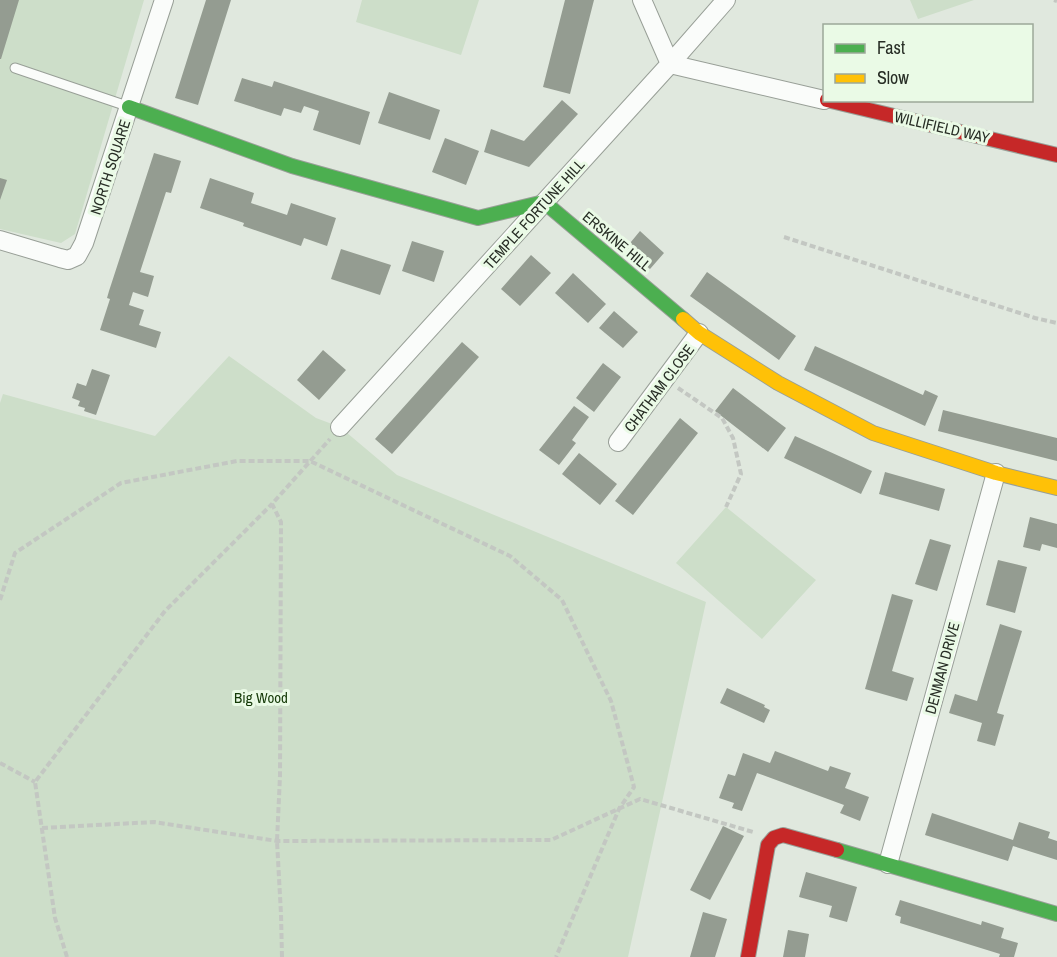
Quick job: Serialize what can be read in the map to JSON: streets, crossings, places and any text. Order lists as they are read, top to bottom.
{
  "streets": {
    "street": [
      "WILLIFIELD WAY",
      "NORTH SQUARE",
      "TEMPLE FORTUNE HILL",
      "ERSKINE HILL",
      "CHATHAM CLOSE",
      "DENMAN DRIVE"
    ]
  },
  "crossings": [
    ["WILLIFIELD WAY", "TEMPLE FORTUNE HILL"],
    ["TEMPLE FORTUNE HILL", "ERSKINE HILL"],
    ["ERSKINE HILL", "CHATHAM CLOSE"],
    ["ERSKINE HILL", "DENMAN DRIVE"]
  ],
  "parks": ["Big Wood"],
  "legend": ["Fast", "Slow"]
}
